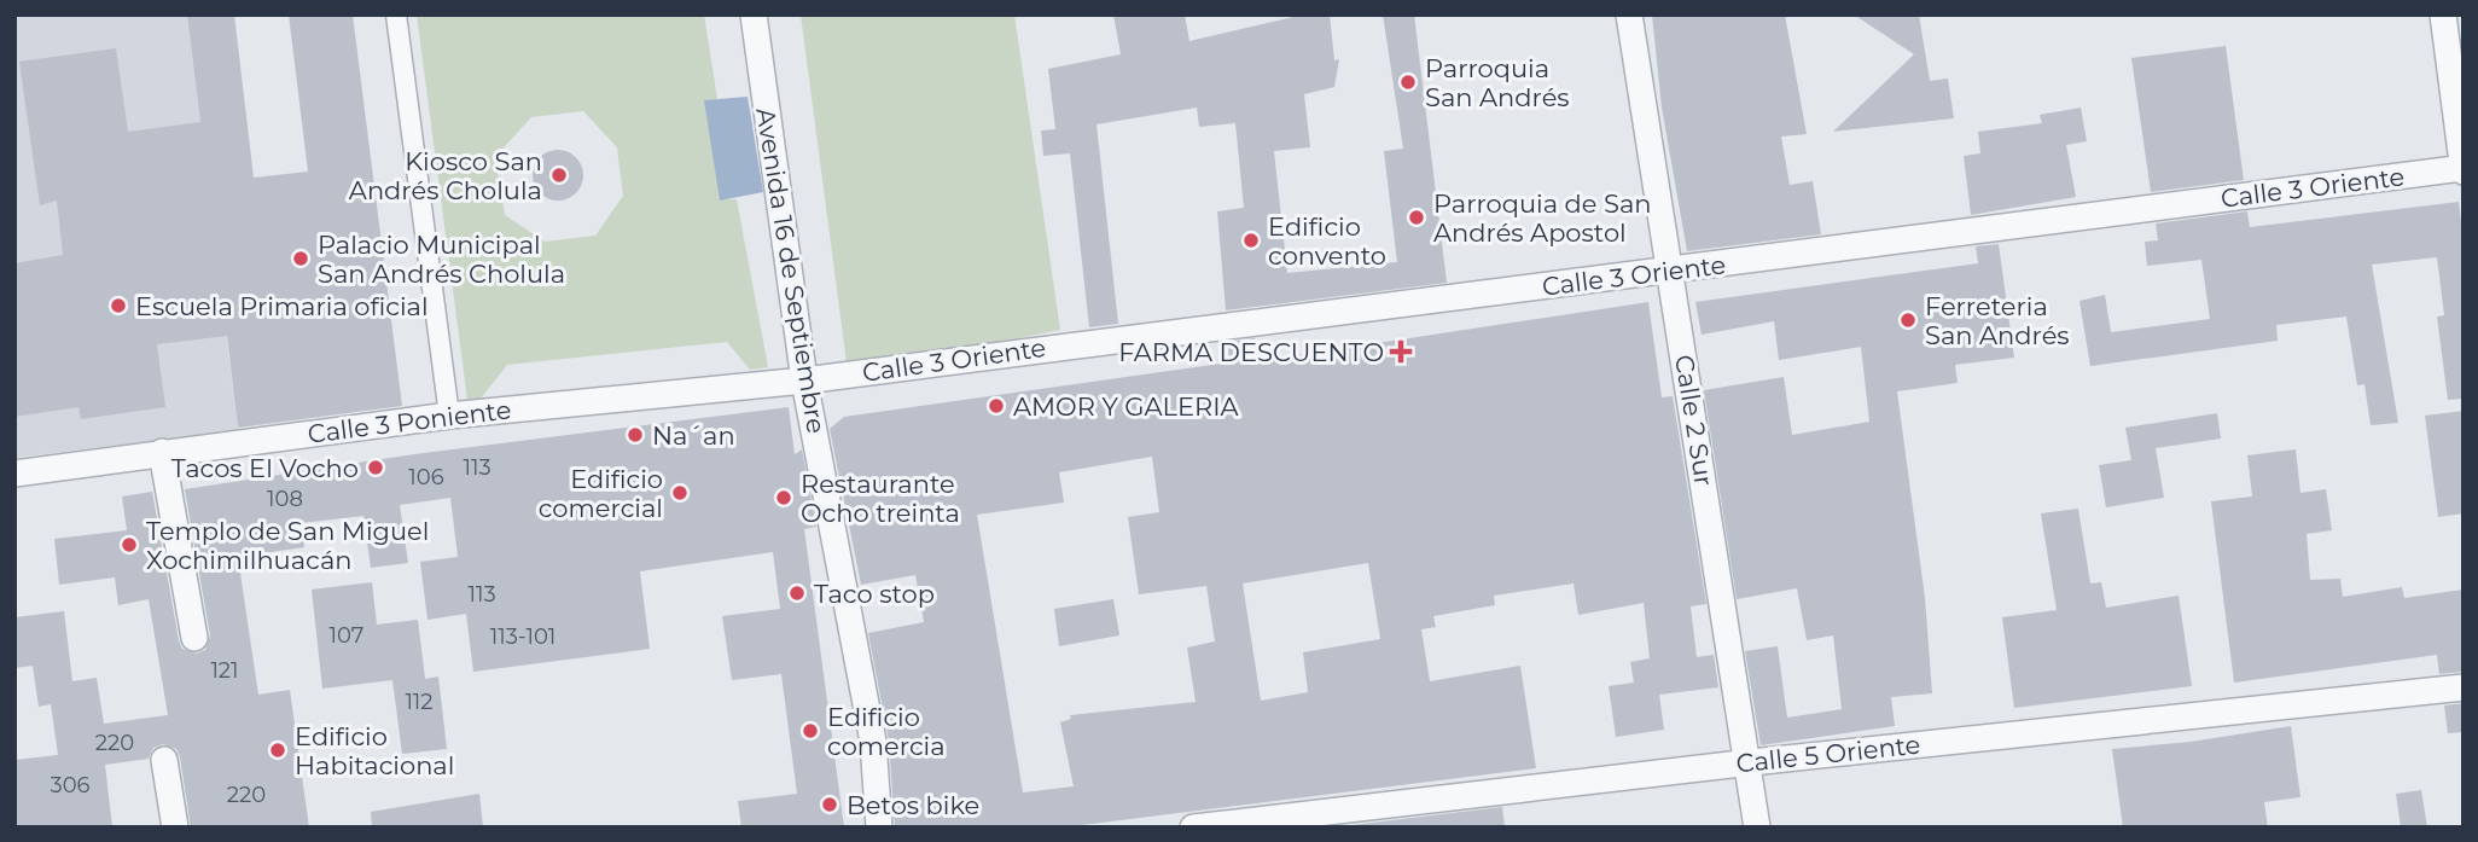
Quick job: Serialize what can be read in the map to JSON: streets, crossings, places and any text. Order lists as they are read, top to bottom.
{
  "streets": {
    "street": [
      "Calle 3 Oriente",
      "Avenida 16 de Septiembre",
      "Calle 2 Sur",
      "Calle 3 Poniente",
      "Calle 5 Oriente"
    ]
  },
  "crossings": [
    ["Calle 3 Oriente", "Avenida 16 de Septiembre"],
    ["Calle 3 Oriente", "Calle 2 Sur"],
    ["Calle 3 Oriente", "Calle 3 Poniente"],
    ["Avenida 16 de Septiembre", "Calle 3 Poniente"],
    ["Calle 2 Sur", "Calle 5 Oriente"]
  ],
  "places": {
    "other": [
      "Parroquia San Andrés",
      "Kiosco San Andrés Cholula",
      "Parroquia de San Andrés Apostol",
      "Edificio convento",
      "Palacio Municipal San Andrés Cholula",
      "Escuela Primaria oficial",
      "Ferreteria San Andrés",
      "AMOR Y GALERIA",
      "Na´an",
      "Tacos El Vocho",
      "Edificio comercial",
      "Restaurante Ocho treinta",
      "Templo de San Miguel Xochimilhuacán",
      "Taco stop",
      "Edificio comercia",
      "Edificio Habitacional",
      "Betos bike"
    ],
    "health": ["FARMA DESCUENTO"]
  },
  "house_numbers": [
    "113",
    "106",
    "108",
    "113",
    "107",
    "113-101",
    "121",
    "112",
    "220",
    "306",
    "220"
  ]
}
